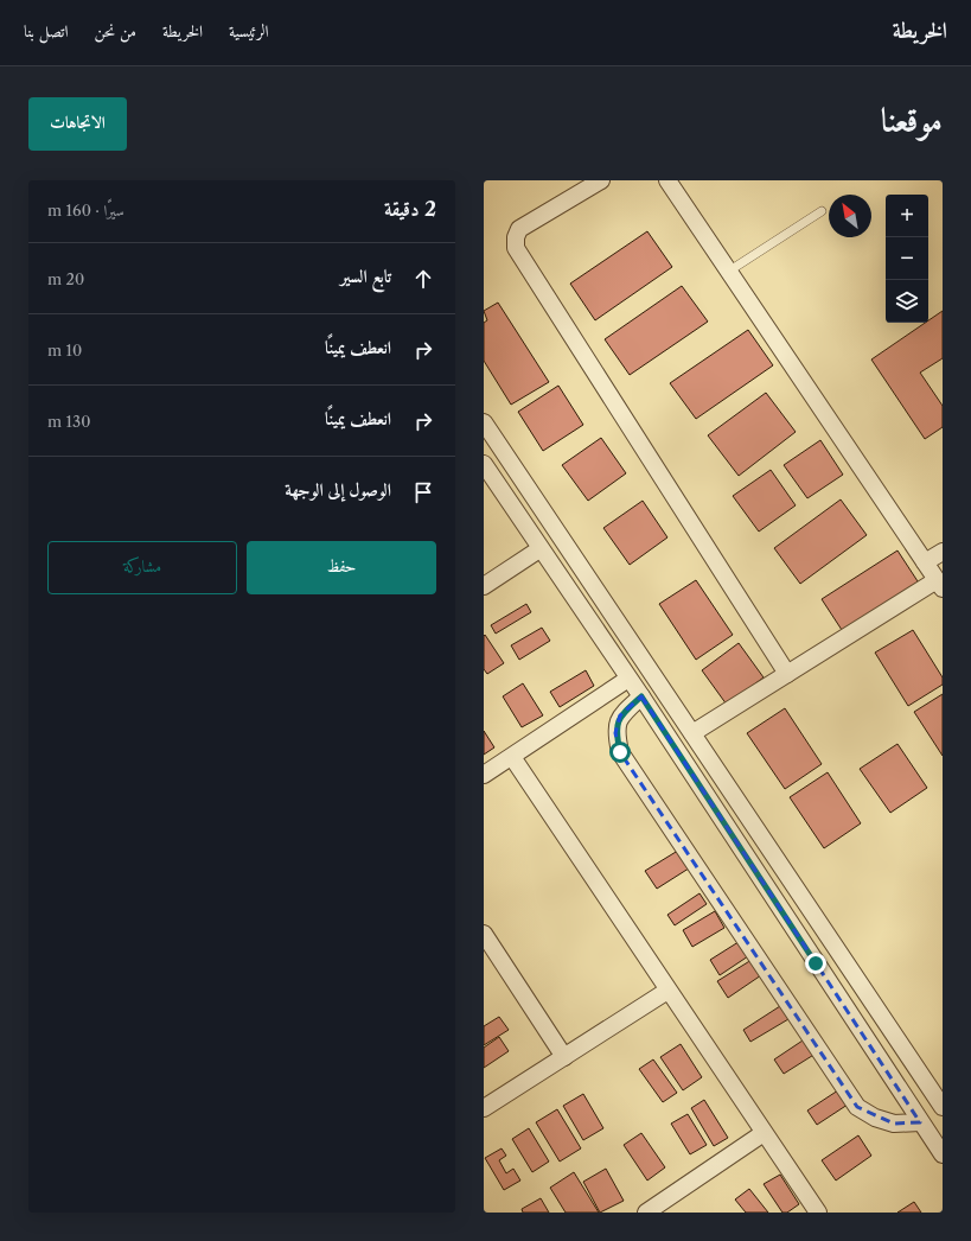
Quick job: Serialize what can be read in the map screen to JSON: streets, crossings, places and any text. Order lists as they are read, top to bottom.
{
  "north": "top left",
  "page": {
    "header": "الخريطة",
    "nav": [
      "الرئيسية",
      "الخريطة",
      "من نحن",
      "اتصل بنا"
    ],
    "title": "موقعنا",
    "buttons": [
      "الاتجاهات",
      ["حفظ", "مشاركة"]
    ],
    "heading": ["2 دقيقة", "سيرًا · 160 m"],
    "map_buttons": ["+", "−"],
    "list": [
      ["تابع السير", "20 m"],
      ["انعطف يمينًا", "10 m"],
      ["انعطف يمينًا", "130 m"],
      "الوصول إلى الوجهة"
    ]
  }
}
